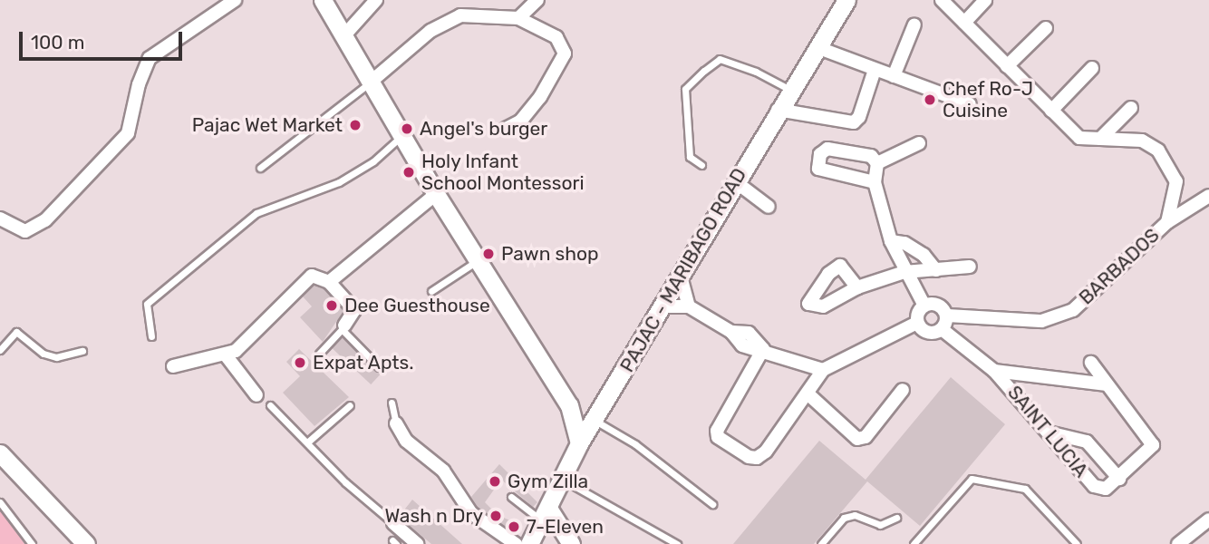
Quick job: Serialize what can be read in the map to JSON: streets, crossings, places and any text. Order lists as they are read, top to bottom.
{
  "streets": {
    "street": ["BARBADOS", "PAJAC - MARIBAGO ROAD", "SAINT LUCIA"]
  },
  "crossings": [
    ["BARBADOS", "SAINT LUCIA"]
  ],
  "places": [
    "Chef Ro-J Cuisine",
    "Pajac Wet Market",
    "Angel's burger",
    "Holy Infant School Montessori",
    "Pawn shop",
    "Dee Guesthouse",
    "Expat Apts.",
    "Gym Zilla",
    "Wash n Dry",
    "7-Eleven"
  ],
  "scale_bar": "100 m"
}
